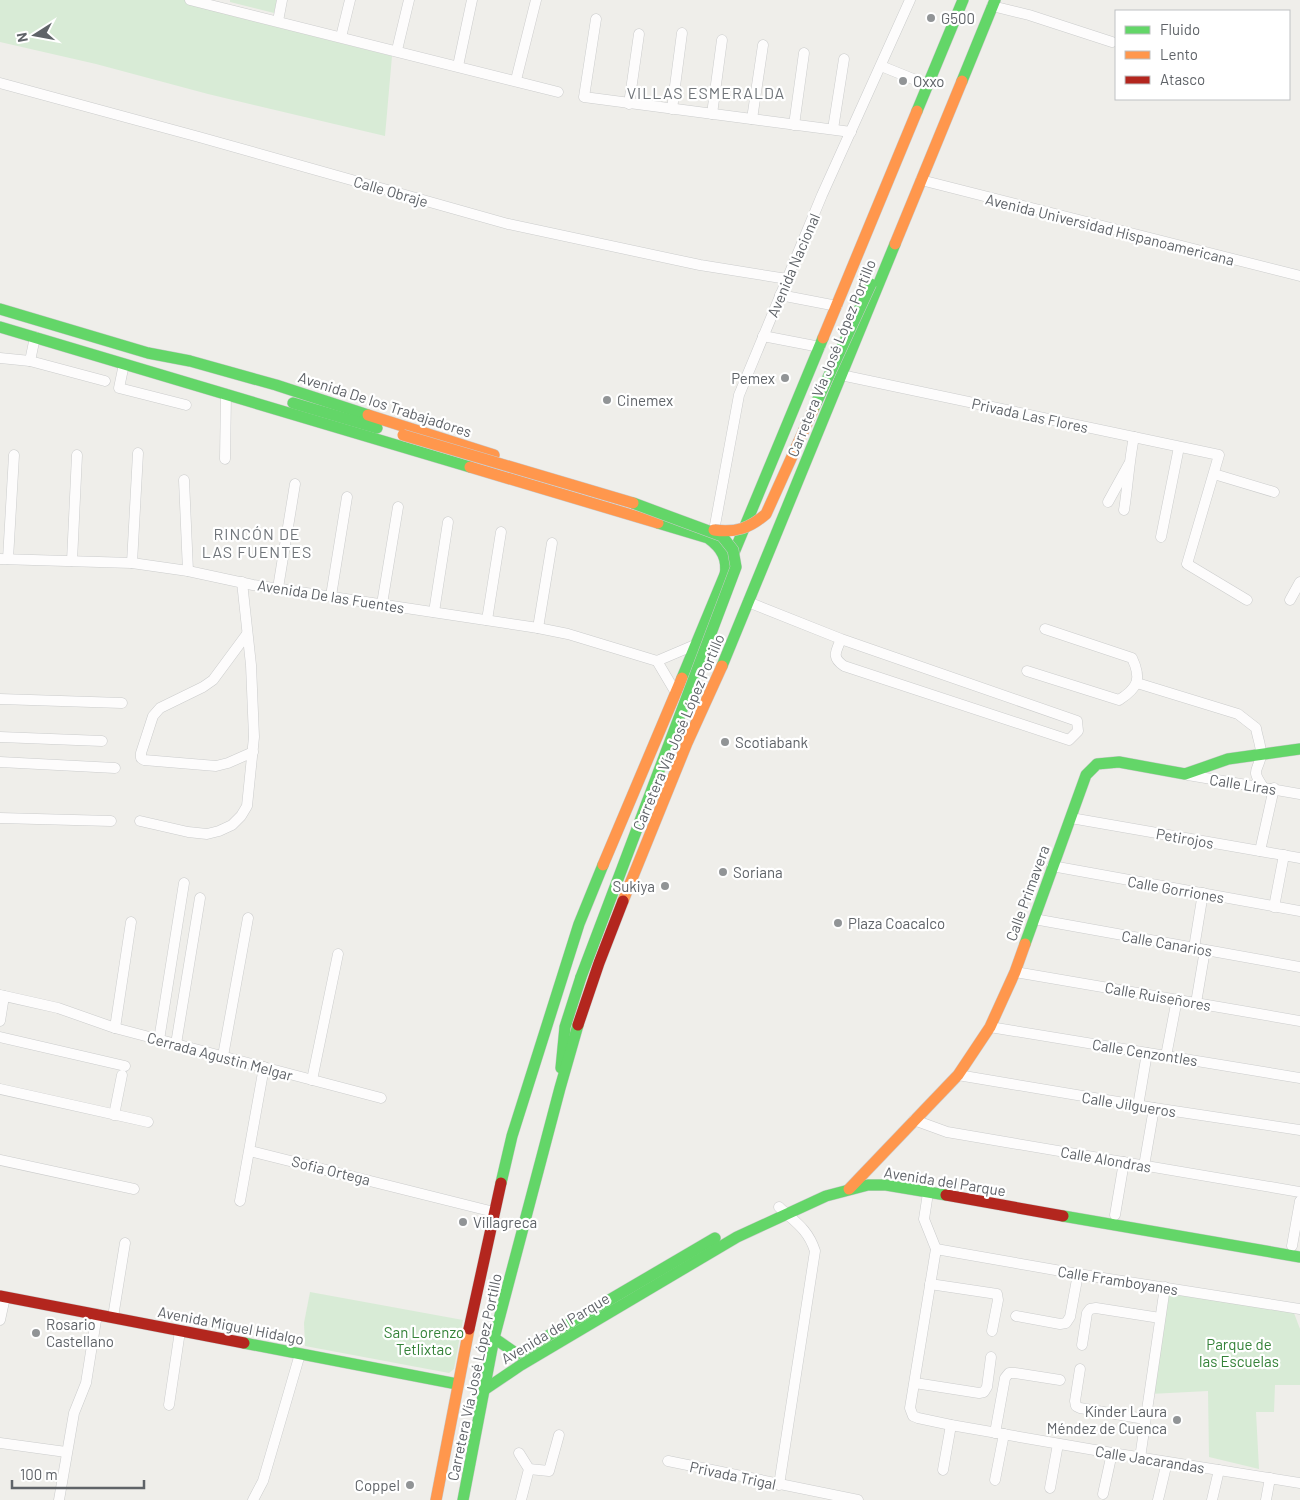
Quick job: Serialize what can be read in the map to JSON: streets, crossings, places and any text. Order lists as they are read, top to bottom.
{
  "streets": {
    "main road": [
      "Carretera Vía José López Portillo",
      "Avenida De los Trabajadores",
      "Calle Primavera",
      "Avenida del Parque",
      "Avenida Miguel Hidalgo"
    ],
    "street": [
      "Calle Obraje",
      "Avenida Universidad Hispanoamericana",
      "Avenida Nacional",
      "Privada Las Flores",
      "Avenida De las Fuentes",
      "Calle Liras",
      "Petirojos",
      "Calle Gorriones",
      "Calle Canarios",
      "Calle Ruiseñores",
      "Calle Cenzontles",
      "Cerrada Agustin Melgar",
      "Calle Jilgueros",
      "Calle Alondras",
      "Sofia Ortega",
      "Calle Framboyanes",
      "Calle Jacarandas",
      "Privada Trigal"
    ]
  },
  "crossings": [
    ["Calle Obraje", "Avenida Nacional"],
    ["Avenida Universidad Hispanoamericana", "Carretera Vía José López Portillo"],
    ["Avenida Nacional", "Avenida De los Trabajadores"],
    ["Carretera Vía José López Portillo", "Avenida De los Trabajadores"],
    ["Carretera Vía José López Portillo", "Privada Las Flores"],
    ["Carretera Vía José López Portillo", "Sofia Ortega"],
    ["Carretera Vía José López Portillo", "Avenida del Parque"],
    ["Carretera Vía José López Portillo", "Avenida Miguel Hidalgo"],
    ["Calle Liras", "Calle Primavera"],
    ["Petirojos", "Calle Primavera"],
    ["Calle Gorriones", "Calle Primavera"],
    ["Calle Primavera", "Calle Canarios"],
    ["Calle Primavera", "Calle Ruiseñores"],
    ["Calle Primavera", "Calle Cenzontles"],
    ["Calle Primavera", "Calle Jilgueros"],
    ["Calle Primavera", "Calle Alondras"],
    ["Calle Primavera", "Avenida del Parque"]
  ],
  "districts": ["VILLAS ESMERALDA", "RINCÓN DE LAS FUENTES"],
  "parks": ["San Lorenzo Tetlixtac", "Parque de las Escuelas"],
  "places": [
    "G500",
    "Oxxo",
    "Pemex",
    "Cinemex",
    "Scotiabank",
    "Soriana",
    "Sukiya",
    "Plaza Coacalco",
    "Villagreca",
    "Rosario Castellano",
    "Kínder Laura Méndez de Cuenca",
    "Coppel"
  ],
  "legend": ["Fluido", "Lento", "Atasco"],
  "scale_bar": "100 m",
  "north": "left"
}
